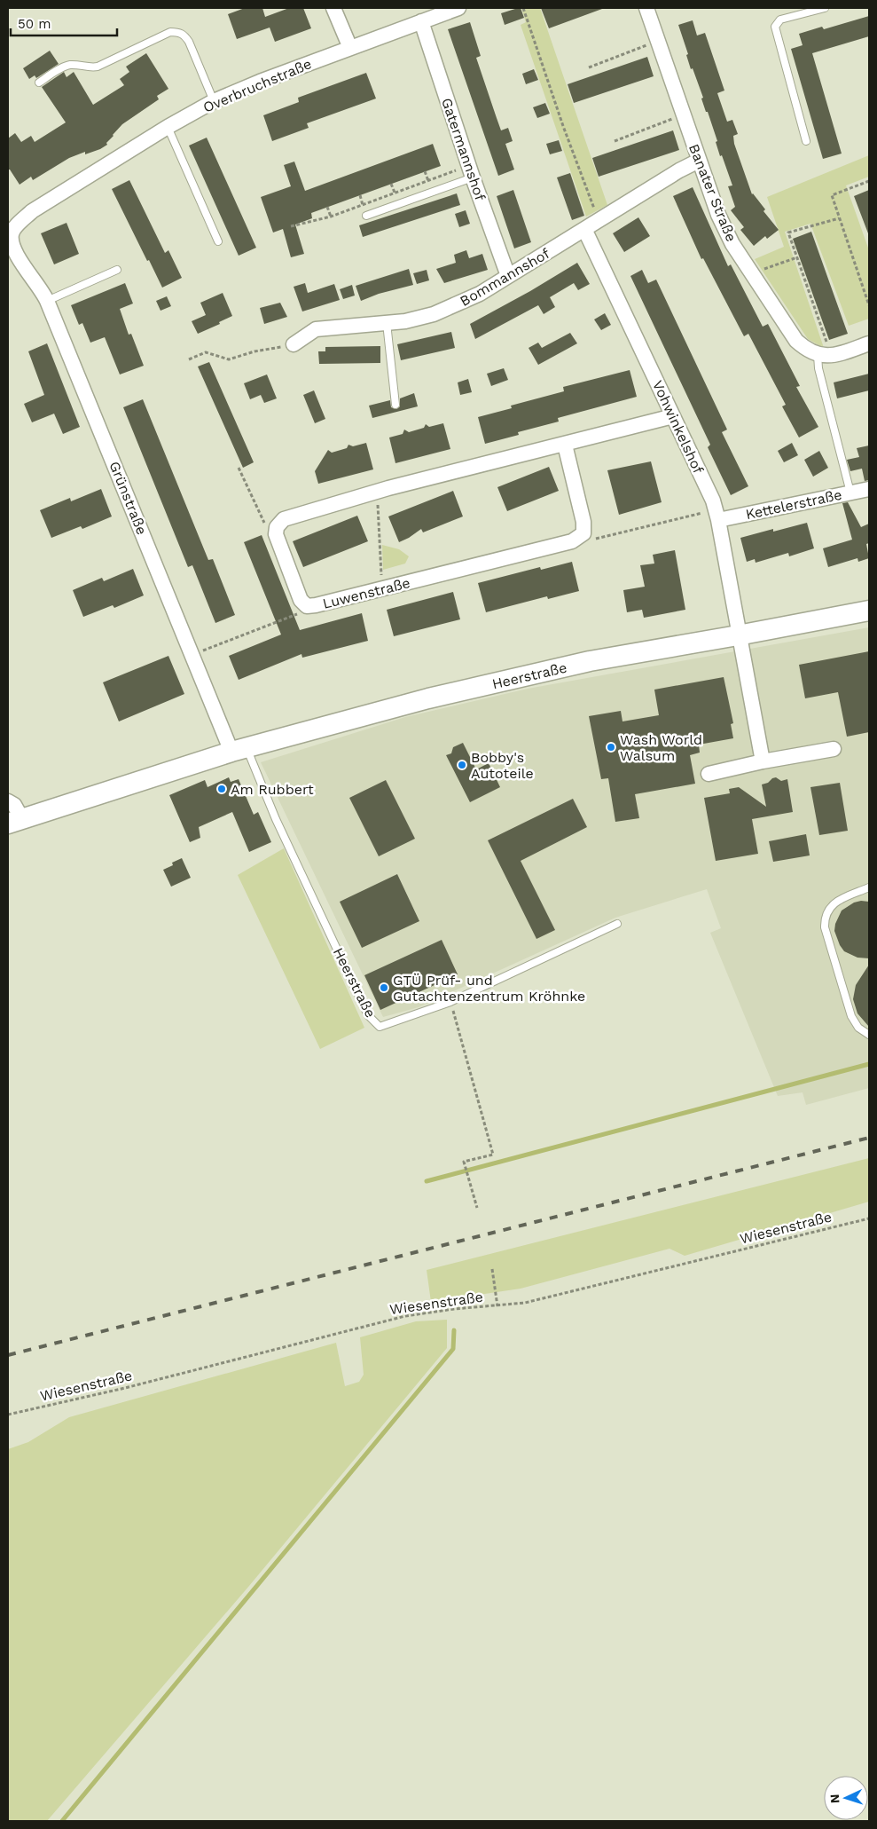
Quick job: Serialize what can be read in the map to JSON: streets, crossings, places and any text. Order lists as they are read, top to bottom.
{
  "streets": {
    "main road": ["Heerstraße"],
    "street": [
      "Overbruchstraße",
      "Gatermannshof",
      "Banater Straße",
      "Bommannshof",
      "Vohwinkelshof",
      "Grünstraße",
      "Kettelerstraße",
      "Luwenstraße"
    ],
    "path": ["Wiesenstraße"]
  },
  "crossings": [
    ["Overbruchstraße", "Gatermannshof"],
    ["Overbruchstraße", "Grünstraße"],
    ["Gatermannshof", "Bommannshof"],
    ["Banater Straße", "Bommannshof"],
    ["Bommannshof", "Vohwinkelshof"],
    ["Vohwinkelshof", "Kettelerstraße"],
    ["Vohwinkelshof", "Heerstraße"],
    ["Grünstraße", "Heerstraße"]
  ],
  "places": [
    "Wash World Walsum",
    "Bobby's Autoteile",
    "Am Rubbert",
    "GTÜ Prüf- und Gutachtenzentrum Kröhnke"
  ],
  "scale_bar": "50 m",
  "north": "left"
}
